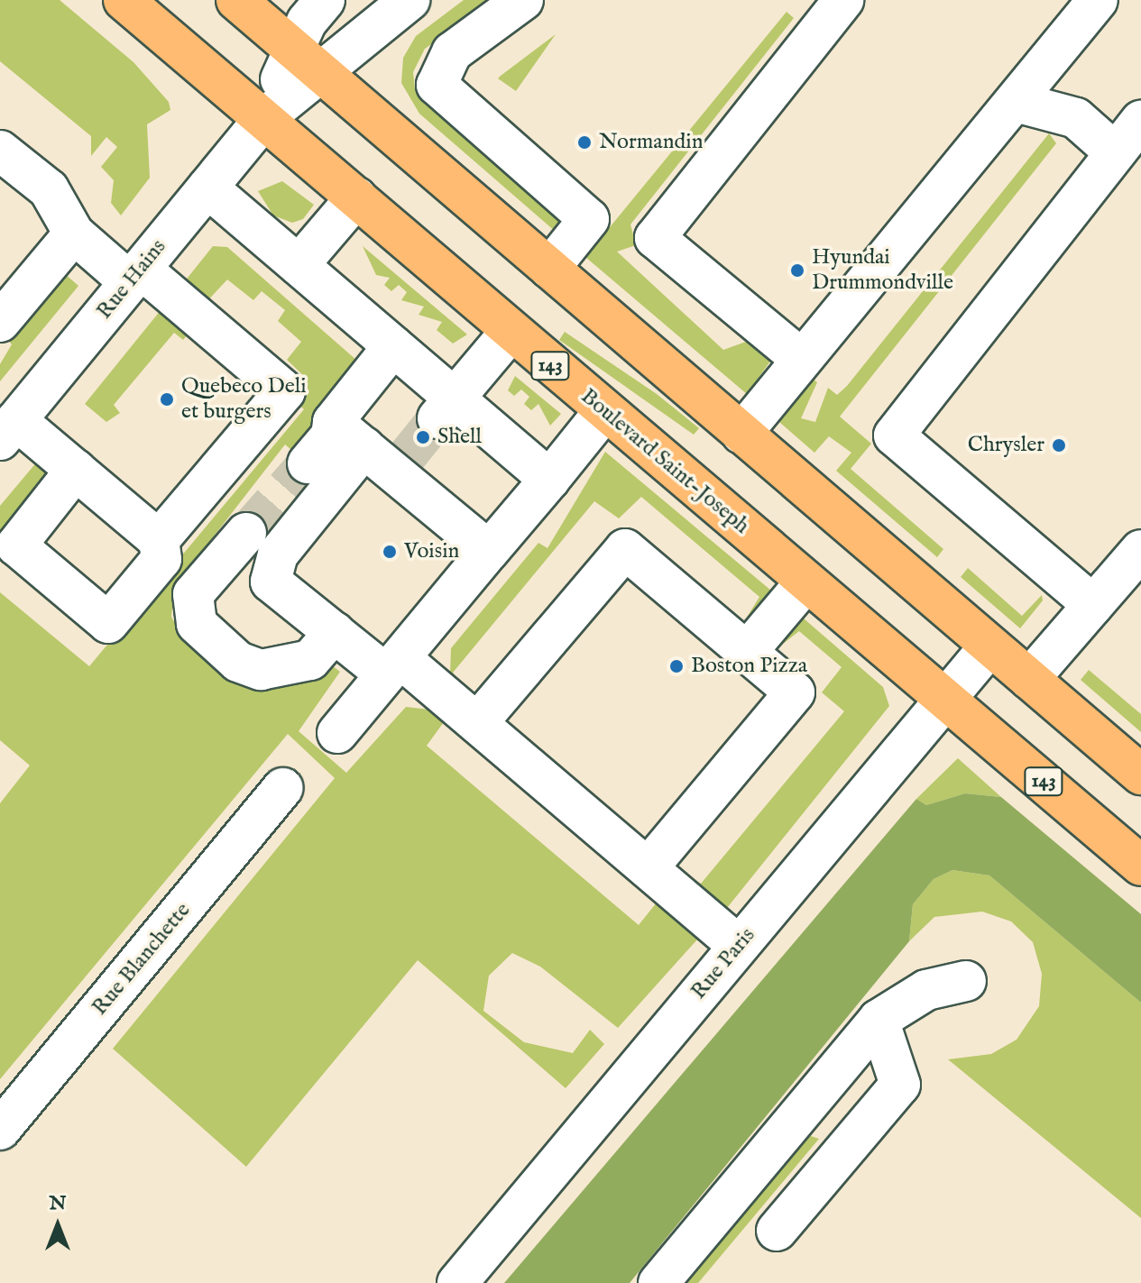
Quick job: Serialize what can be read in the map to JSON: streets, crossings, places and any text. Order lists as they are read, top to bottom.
{
  "streets": {
    "main road": ["143", "Boulevard Saint-Joseph"],
    "street": ["Rue Hains", "Rue Blanchette", "Rue Paris"]
  },
  "crossings": [
    ["Rue Hains", "Boulevard Saint-Joseph"],
    ["Boulevard Saint-Joseph", "Rue Paris"]
  ],
  "places": [
    "Normandin",
    "Hyundai Drummondville",
    "Quebeco Deli et burgers",
    "Shell",
    "Chrysler",
    "Voisin",
    "Boston Pizza"
  ],
  "north": "top"
}
